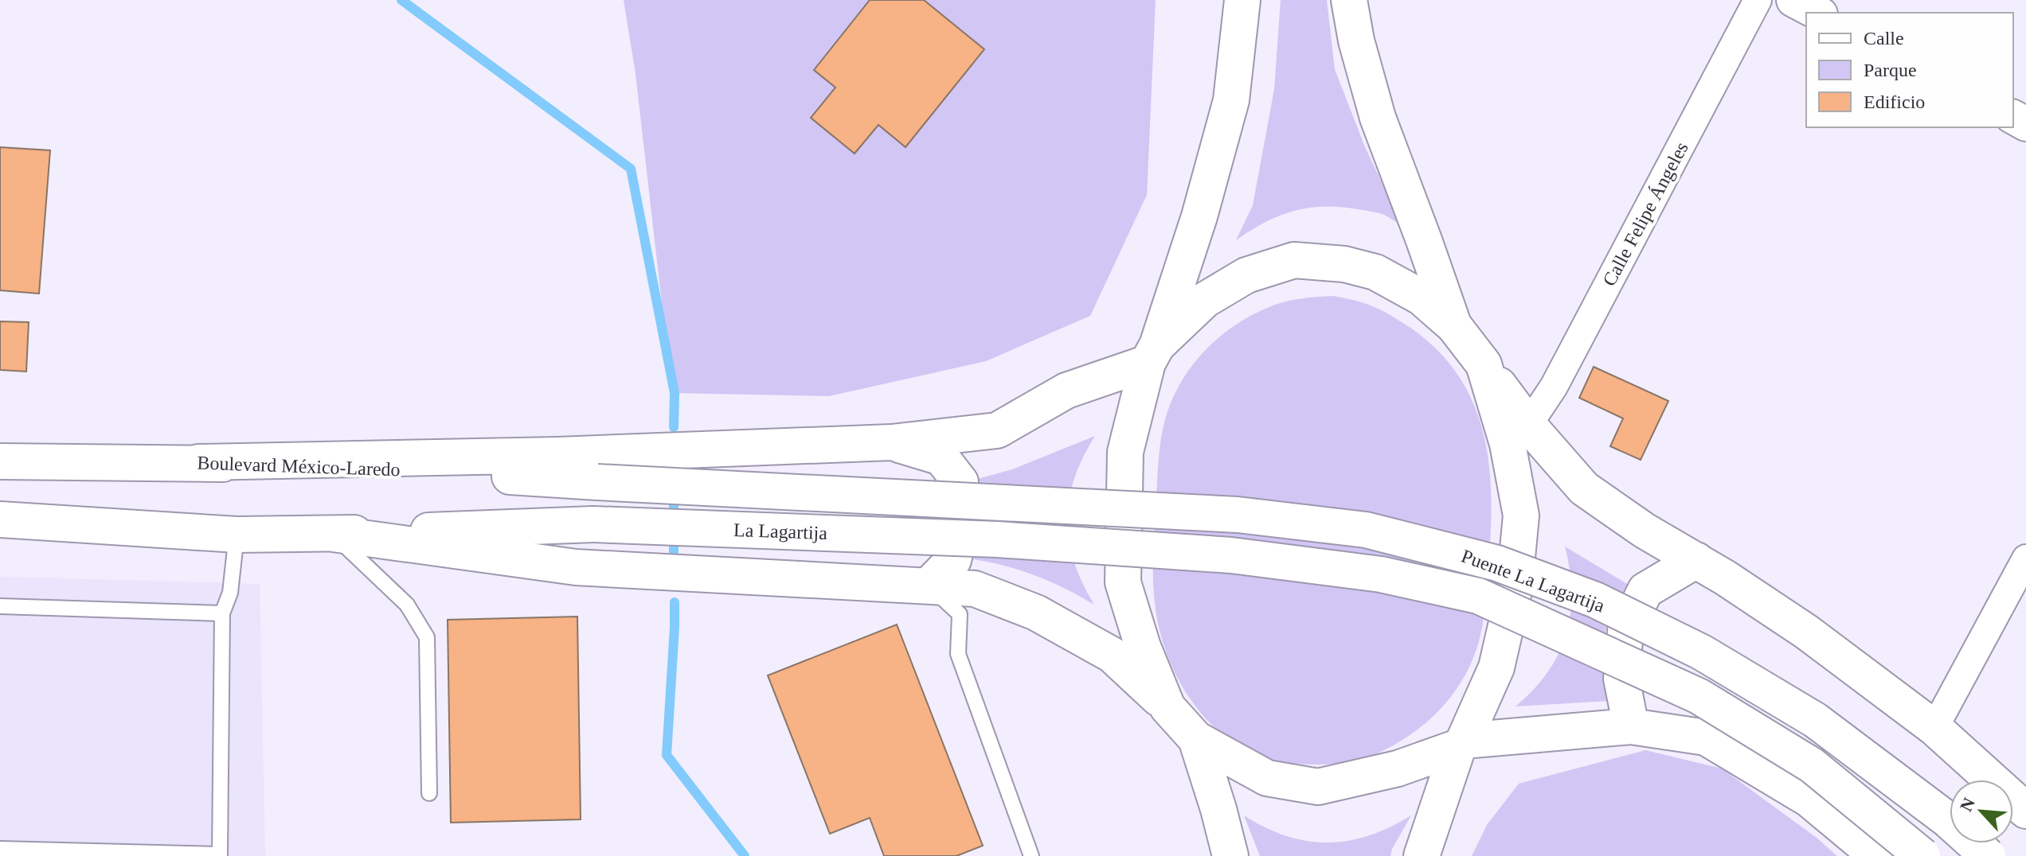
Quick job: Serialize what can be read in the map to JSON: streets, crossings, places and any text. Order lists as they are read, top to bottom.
{
  "streets": {
    "main road": ["Boulevard México-Laredo", "La Lagartija", "Puente La Lagartija"],
    "street": ["Calle Felipe Ángeles"]
  },
  "crossings": [
    ["Boulevard México-Laredo", "La Lagartija"],
    ["La Lagartija", "Puente La Lagartija"]
  ],
  "legend": ["Calle", "Parque", "Edificio"],
  "north": "top left"
}
